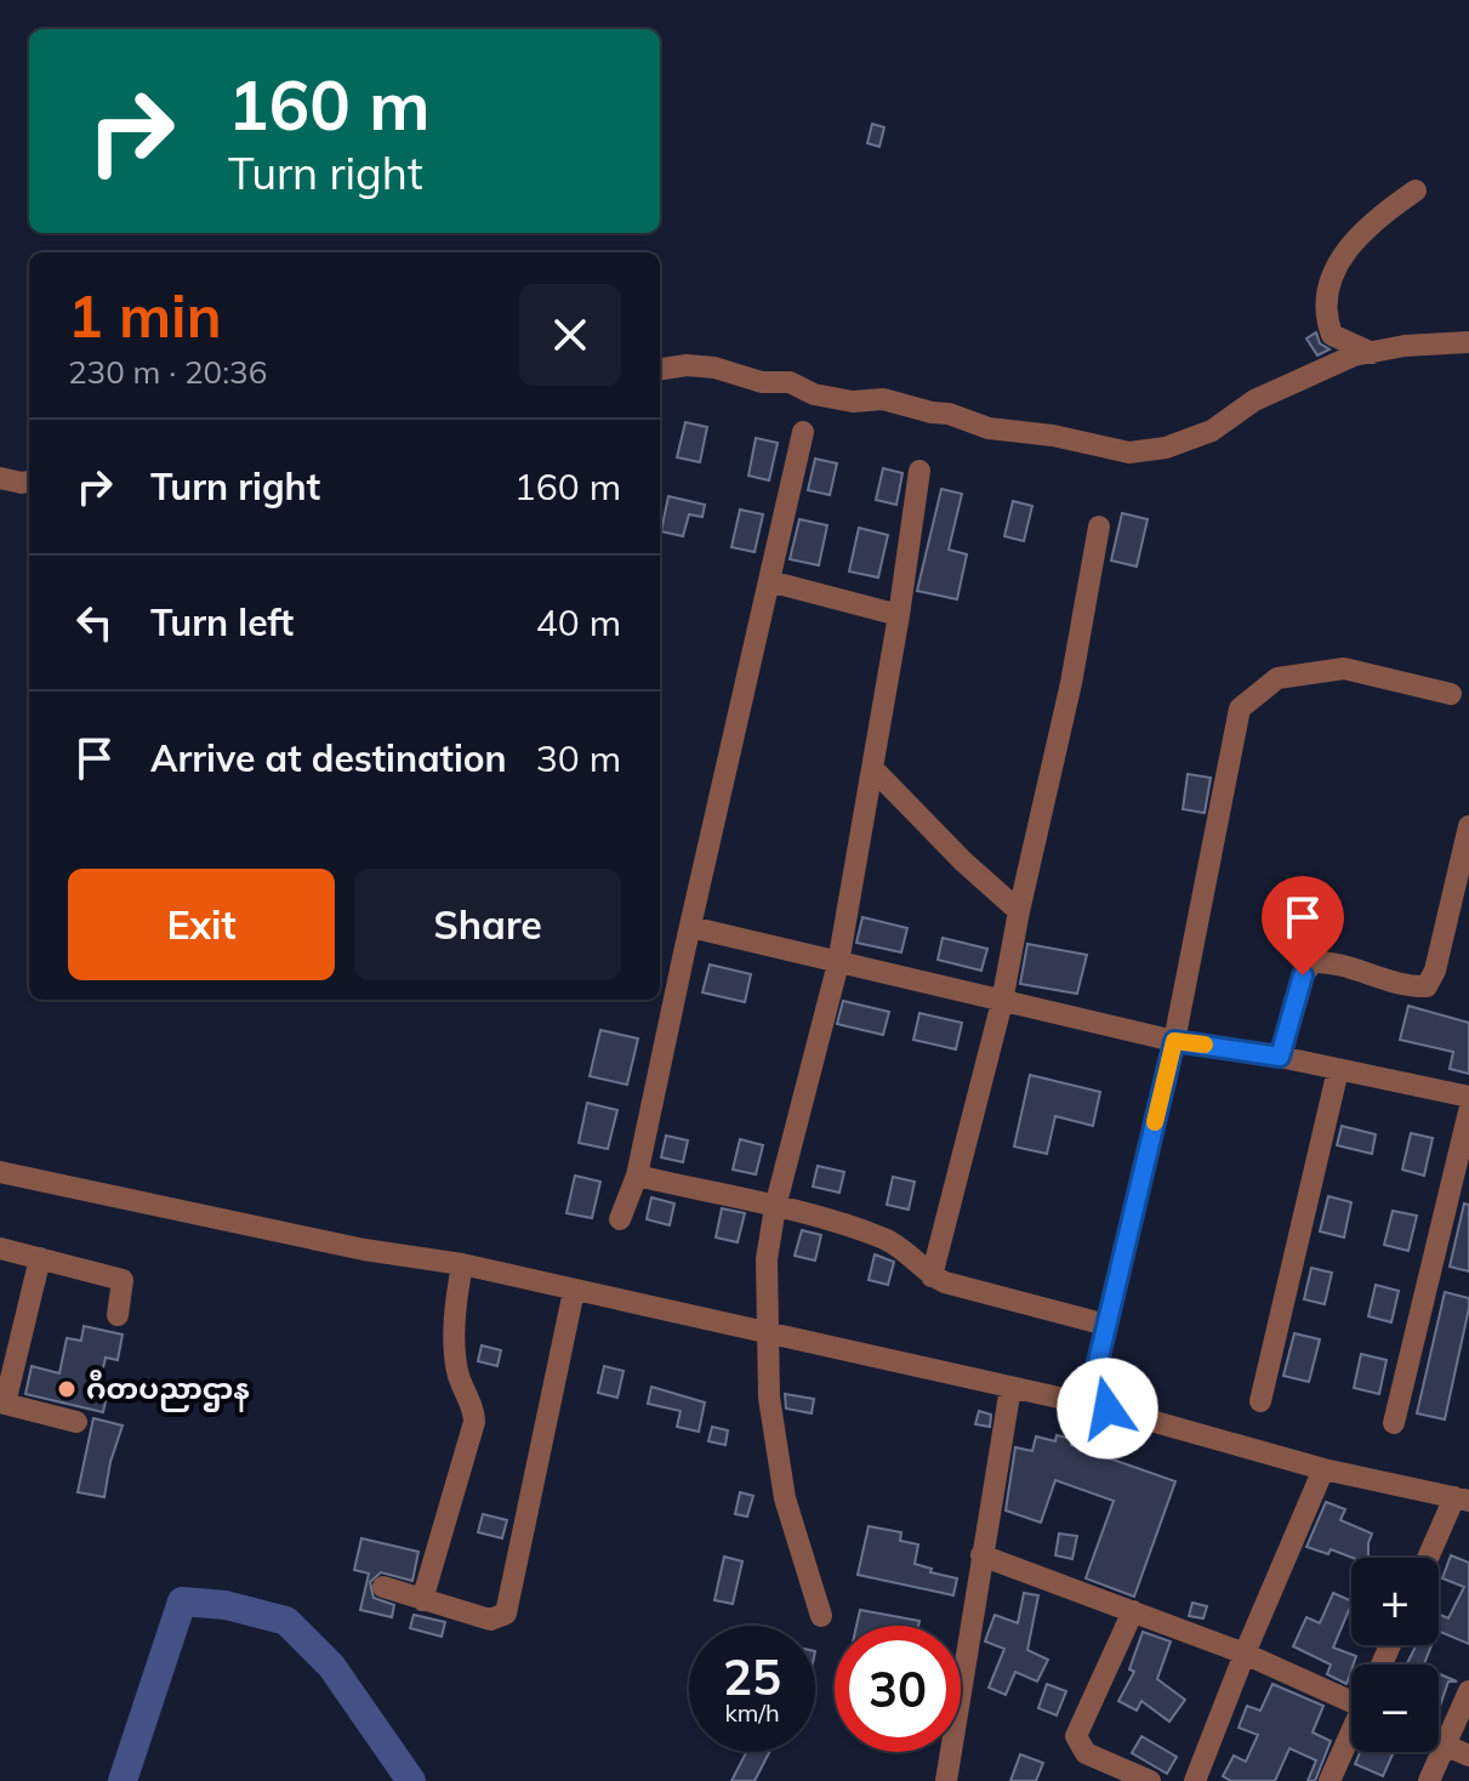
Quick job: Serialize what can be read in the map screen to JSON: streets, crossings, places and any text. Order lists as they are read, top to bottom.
{
  "places": ["ဂီတပညာဌာန"],
  "page": {
    "turn": ["160 m", "Turn right"],
    "heading": ["1 min", "230 m · 20:36"],
    "list": [
      {
        "name": "Turn right",
        "value": "160 m"
      },
      {
        "name": "Turn left",
        "value": "40 m"
      },
      {
        "name": "Arrive at destination",
        "value": "30 m"
      }
    ],
    "buttons": ["Exit", "Share"],
    "map_buttons": ["+", "−"],
    "speed": "25 km/h",
    "limit": "30"
  }
}
